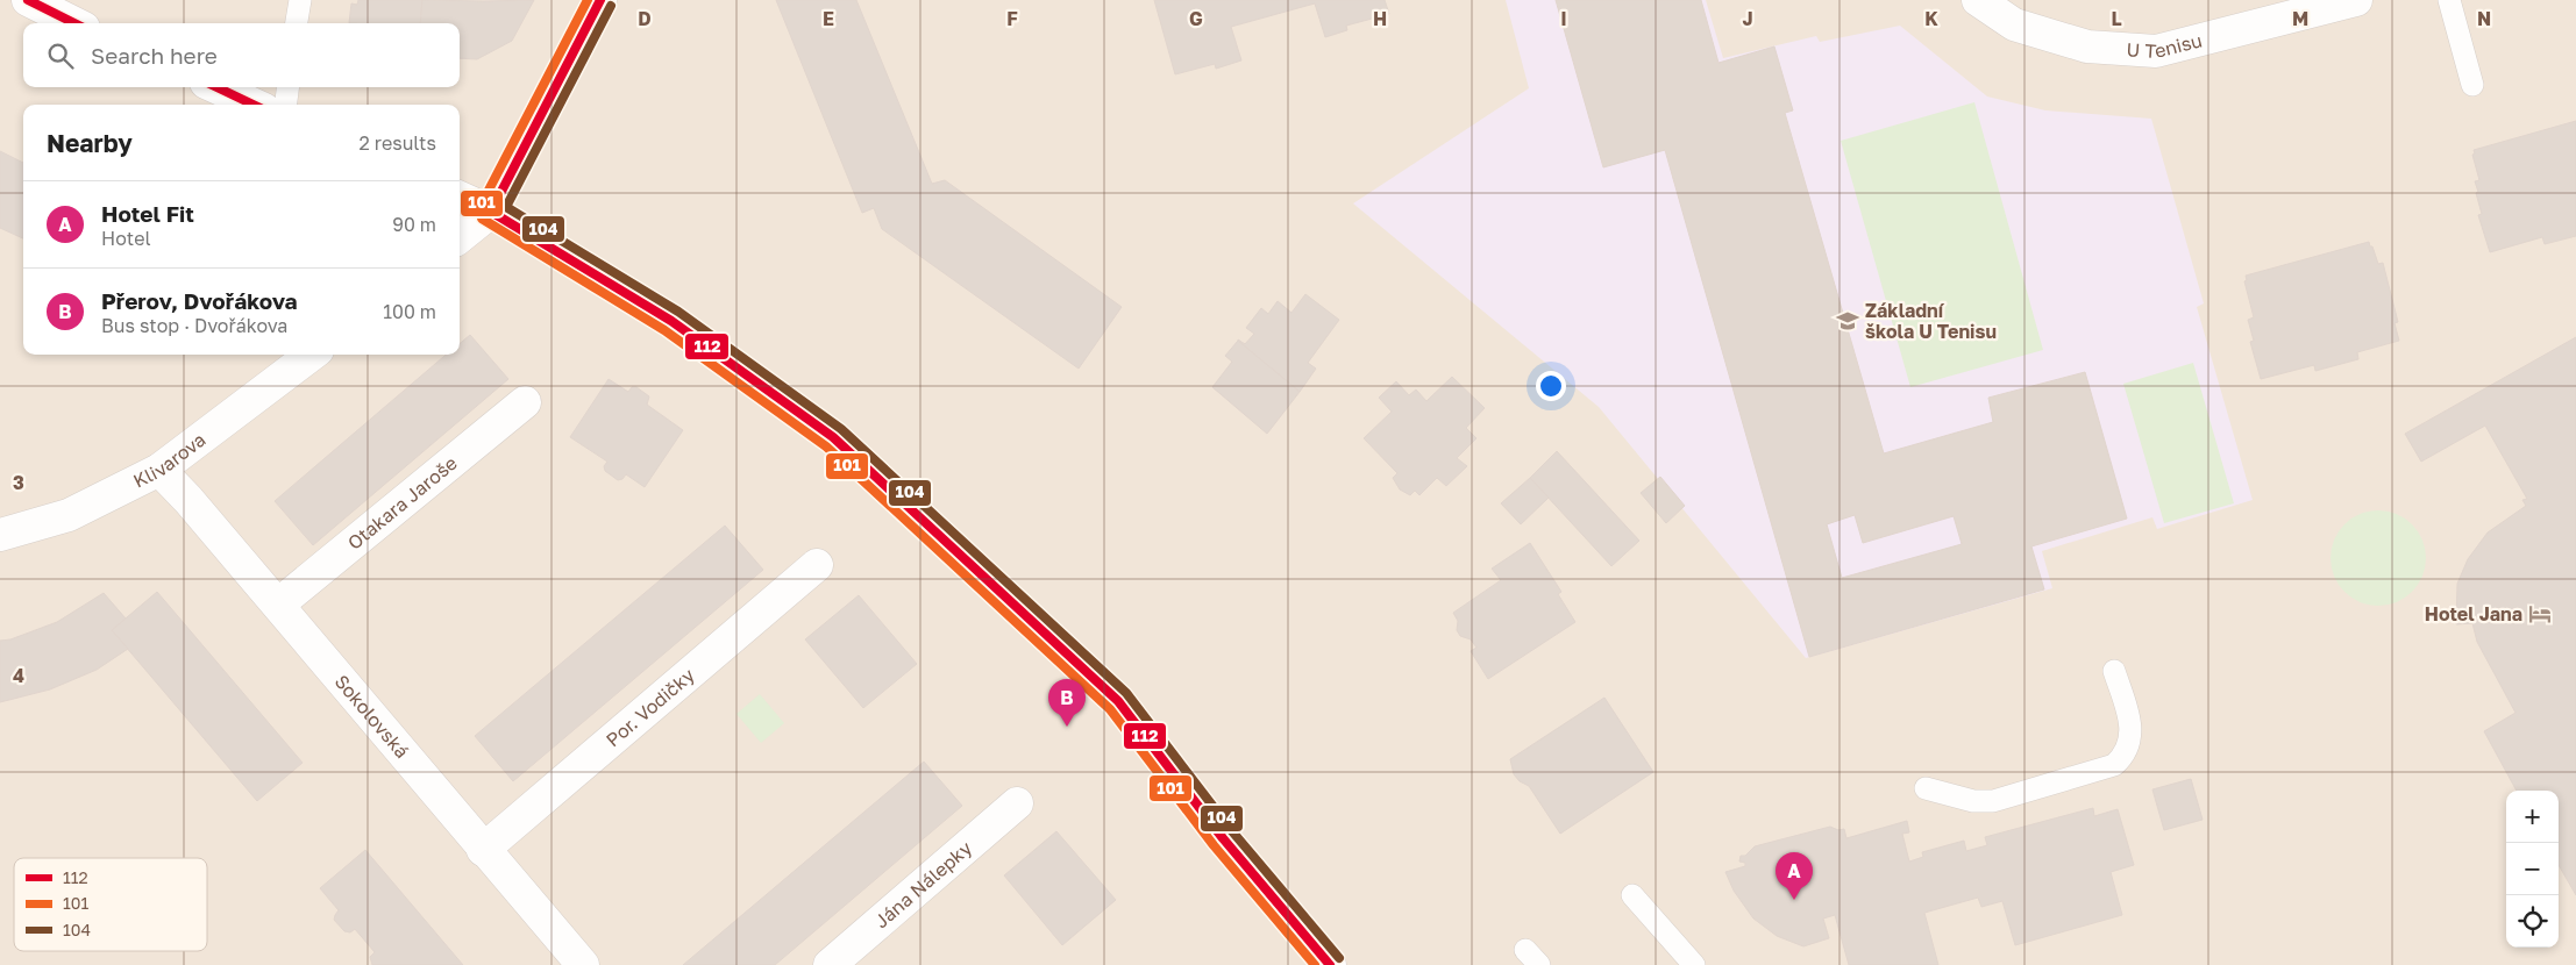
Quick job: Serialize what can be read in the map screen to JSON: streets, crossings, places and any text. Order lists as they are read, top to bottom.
{
  "streets": {
    "street": [
      "U Tenisu",
      "Klivarova",
      "Otakara Jaroše",
      "Por. Vodičky",
      "Sokolovská",
      "Jána Nálepky"
    ]
  },
  "crossings": [
    ["Klivarova", "Sokolovská"],
    ["Otakara Jaroše", "Sokolovská"],
    ["Por. Vodičky", "Sokolovská"]
  ],
  "places": {
    "school or university": ["Základní škola U Tenisu"],
    "hotel": ["Hotel Jana"]
  },
  "lines": ["transit line 112", "transit line 101", "transit line 104"],
  "legend": ["112", "101", "104"],
  "page": {
    "search": "Search here",
    "heading": ["Nearby", "2 results"],
    "list": [
      {
        "mark": "A",
        "name": "Hotel Fit",
        "note": "Hotel",
        "value": "90 m"
      },
      {
        "mark": "B",
        "name": "Přerov, Dvořákova",
        "note": "Bus stop · Dvořákova",
        "value": "100 m"
      }
    ],
    "pins": ["B", "A"],
    "map_buttons": ["+", "−"]
  },
  "grid": {
    "columns": [
      "D",
      "E",
      "F",
      "G",
      "H",
      "I",
      "J",
      "K",
      "L",
      "M",
      "N"
    ],
    "rows": ["3", "4"]
  }
}
